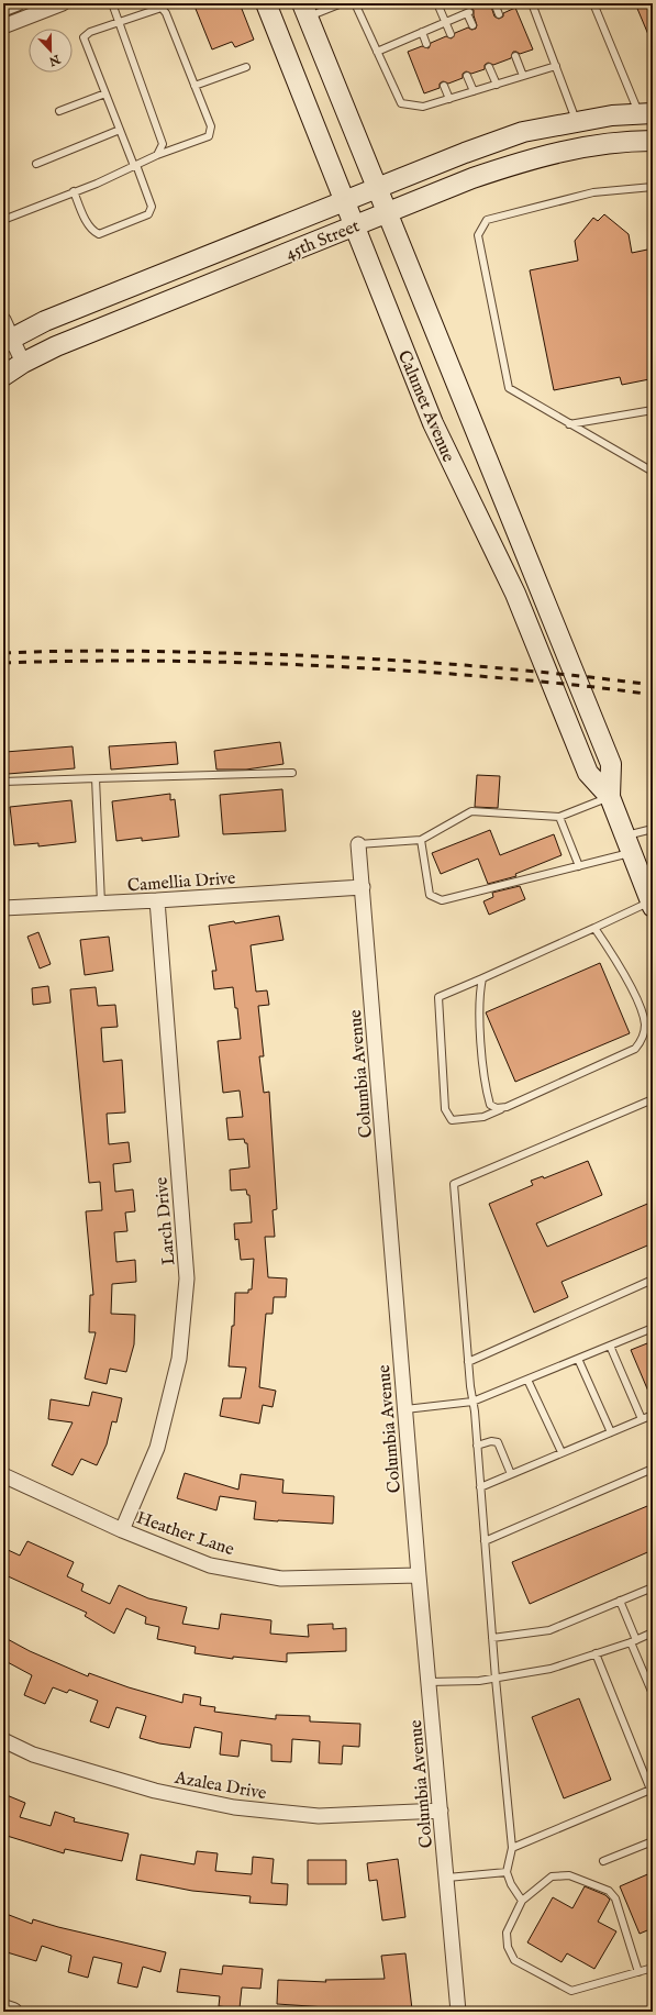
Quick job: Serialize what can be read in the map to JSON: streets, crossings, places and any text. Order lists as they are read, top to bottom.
{
  "streets": {
    "main road": ["45th Street", "Calumet Avenue"],
    "street": [
      "Camellia Drive",
      "Columbia Avenue",
      "Larch Drive",
      "Heather Lane",
      "Azalea Drive"
    ]
  },
  "crossings": [
    ["45th Street", "Calumet Avenue"],
    ["Camellia Drive", "Columbia Avenue"],
    ["Camellia Drive", "Larch Drive"],
    ["Columbia Avenue", "Heather Lane"],
    ["Columbia Avenue", "Azalea Drive"],
    ["Larch Drive", "Heather Lane"]
  ],
  "north": "bottom"
}
